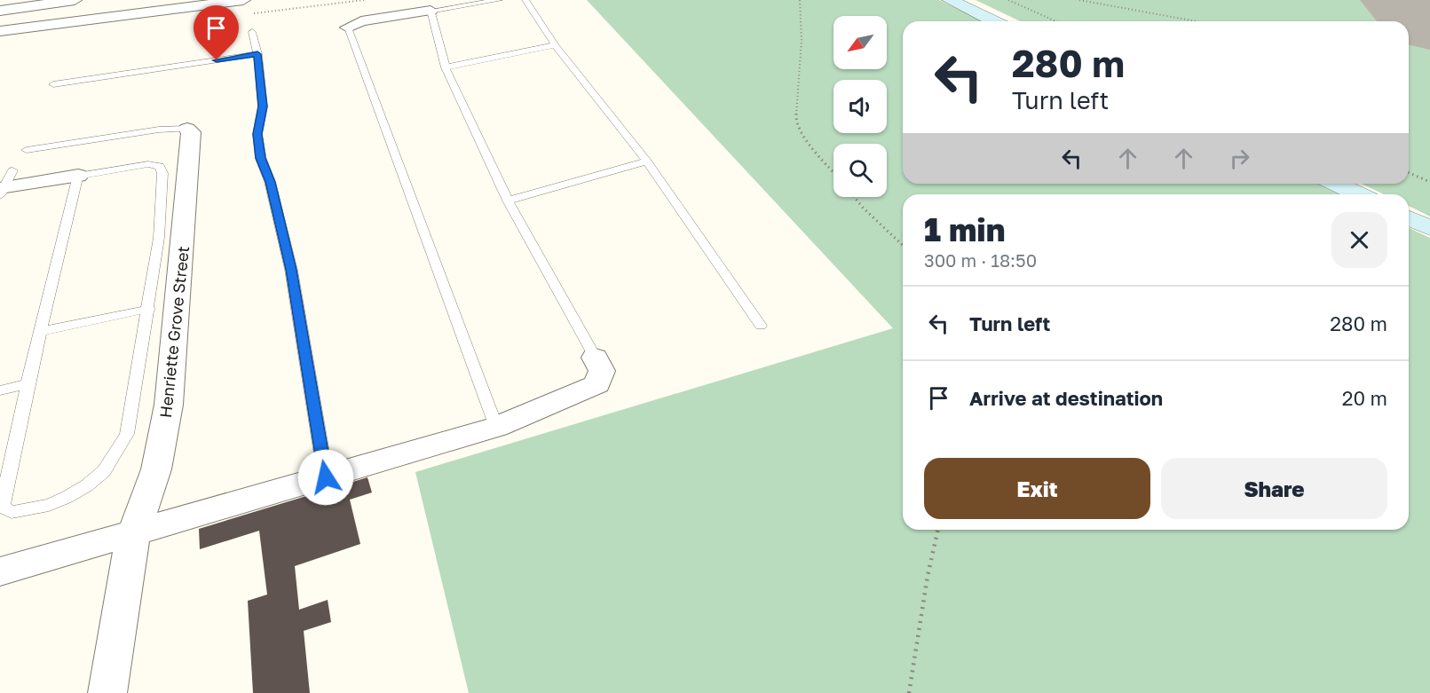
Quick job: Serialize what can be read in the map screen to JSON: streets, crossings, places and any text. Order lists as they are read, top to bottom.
{
  "streets": {
    "street": ["Henriette Grove Street"]
  },
  "north": "bottom left",
  "page": {
    "turn": ["280 m", "Turn left"],
    "heading": ["1 min", "300 m · 18:50"],
    "list": [
      {
        "name": "Turn left",
        "value": "280 m"
      },
      {
        "name": "Arrive at destination",
        "value": "20 m"
      }
    ],
    "buttons": ["Exit", "Share"]
  }
}
